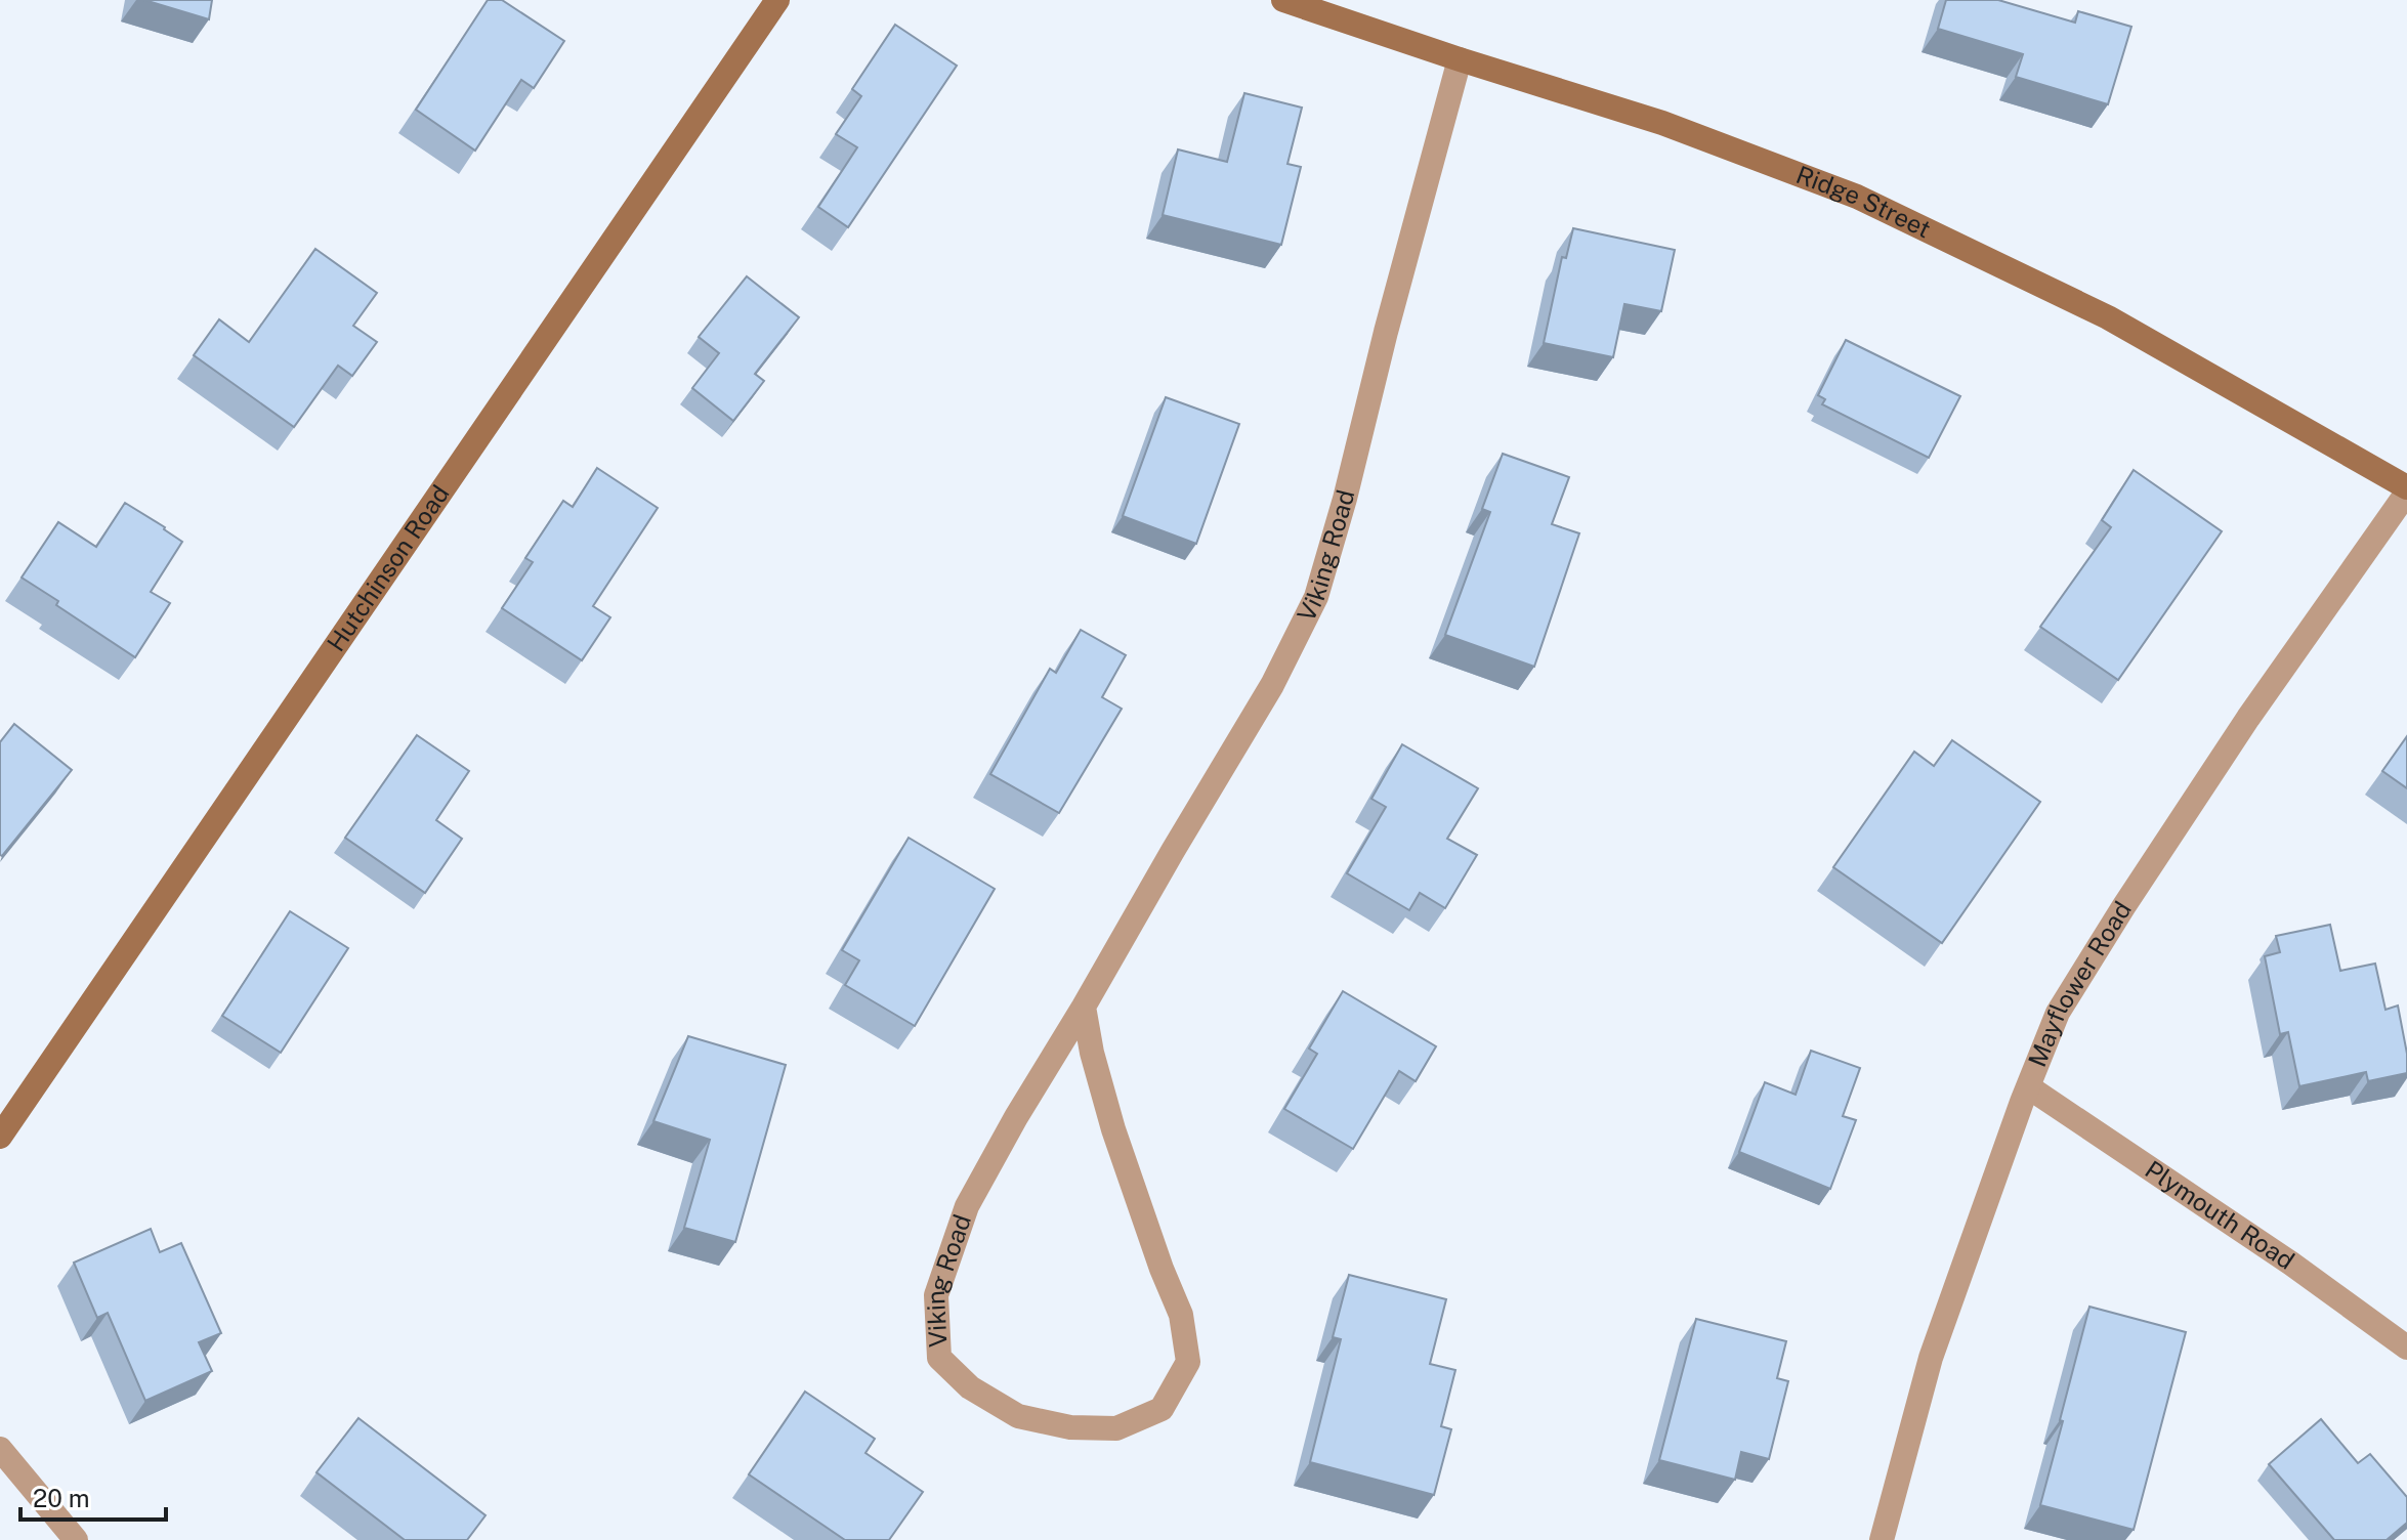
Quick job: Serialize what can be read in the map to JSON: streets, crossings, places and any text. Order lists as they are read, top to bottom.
{
  "streets": {
    "street": [
      "Ridge Street",
      "Viking Road",
      "Hutchinson Road",
      "Mayflower Road",
      "Plymouth Road"
    ]
  },
  "crossings": [
    ["Ridge Street", "Viking Road"],
    ["Ridge Street", "Mayflower Road"],
    ["Mayflower Road", "Plymouth Road"]
  ],
  "scale_bar": "20 m"
}
